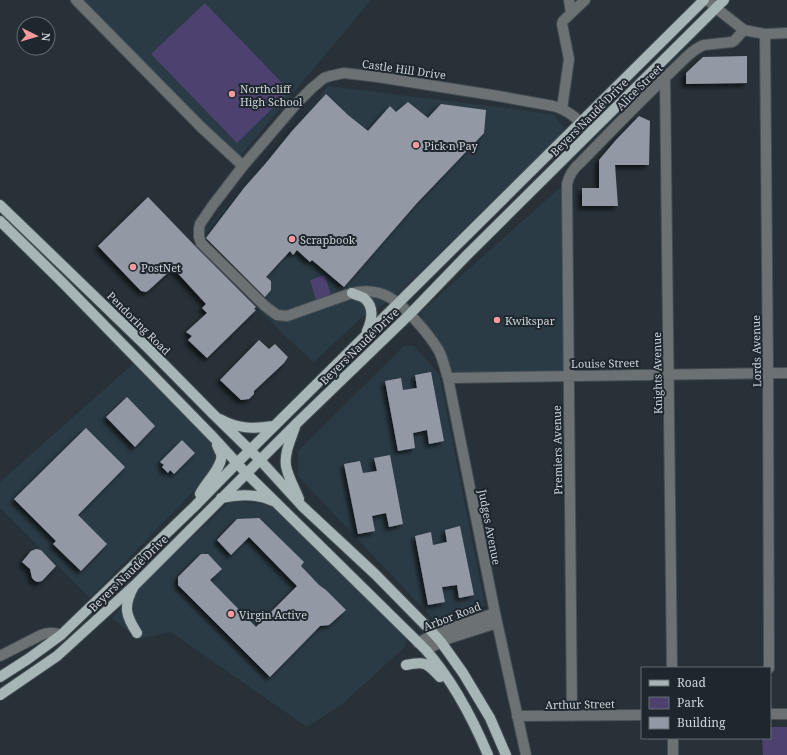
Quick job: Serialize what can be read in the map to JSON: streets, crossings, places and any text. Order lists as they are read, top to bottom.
{
  "streets": {
    "main road": ["Beyers Naudé Drive", "Pendoring Road"],
    "street": [
      "Castle Hill Drive",
      "Alice Street",
      "Lords Avenue",
      "Louise Street",
      "Knights Avenue",
      "Premiers Avenue",
      "Judges Avenue",
      "Arbor Road",
      "Arthur Street"
    ]
  },
  "crossings": [
    ["Castle Hill Drive", "Beyers Naudé Drive"],
    ["Castle Hill Drive", "Judges Avenue"],
    ["Alice Street", "Knights Avenue"],
    ["Alice Street", "Premiers Avenue"],
    ["Beyers Naudé Drive", "Pendoring Road"],
    ["Beyers Naudé Drive", "Judges Avenue"],
    ["Lords Avenue", "Louise Street"],
    ["Louise Street", "Knights Avenue"],
    ["Louise Street", "Premiers Avenue"],
    ["Louise Street", "Judges Avenue"],
    ["Premiers Avenue", "Arthur Street"],
    ["Judges Avenue", "Arbor Road"],
    ["Judges Avenue", "Arthur Street"]
  ],
  "places": [
    "Northcliff High School",
    "Pick n Pay",
    "Scrapbook",
    "PostNet",
    "Kwikspar",
    "Virgin Active"
  ],
  "legend": ["Road", "Park", "Building"],
  "north": "right"
}
